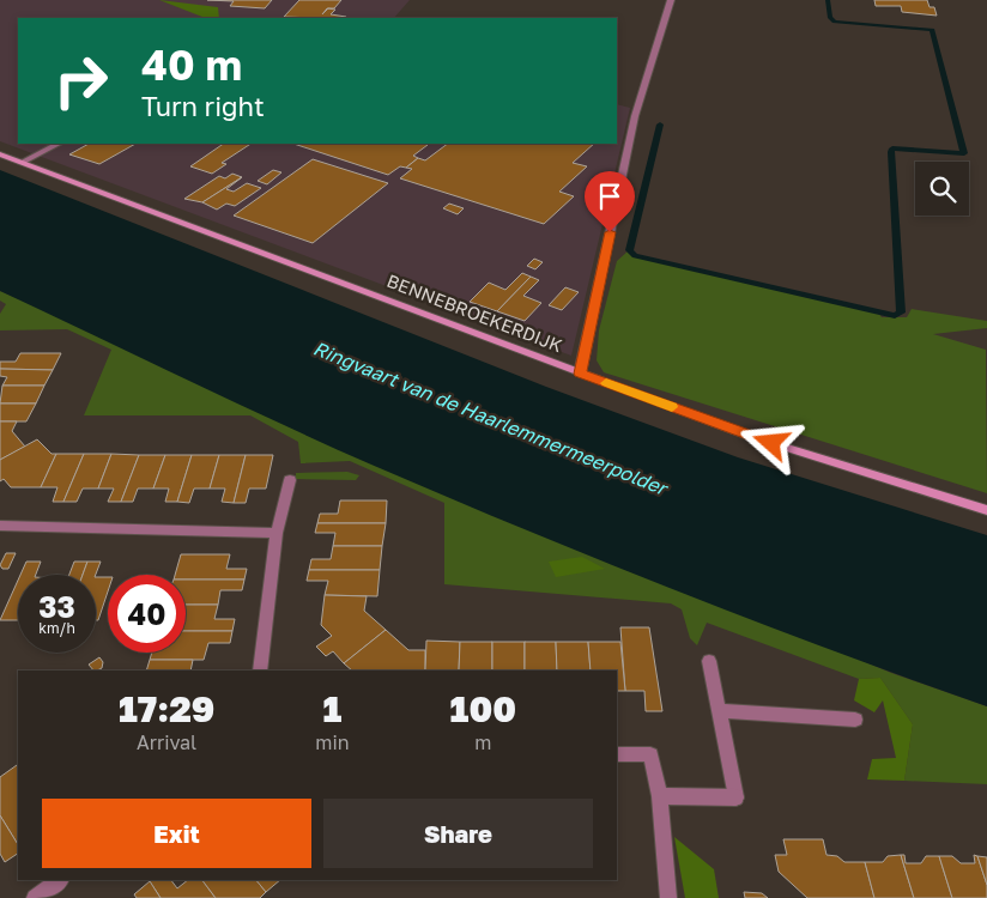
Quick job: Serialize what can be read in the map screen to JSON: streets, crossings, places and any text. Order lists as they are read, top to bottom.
{
  "streets": {
    "street": ["BENNEBROEKERDIJK"]
  },
  "water": ["Ringvaart van de Haarlemmermeerpolder"],
  "page": {
    "turn": ["40 m", "Turn right"],
    "speed": "33 km/h",
    "limit": "40",
    "eta": [
      "17:29",
      "Arrival",
      "1",
      "min",
      "100",
      "m"
    ],
    "buttons": ["Exit", "Share"]
  }
}
